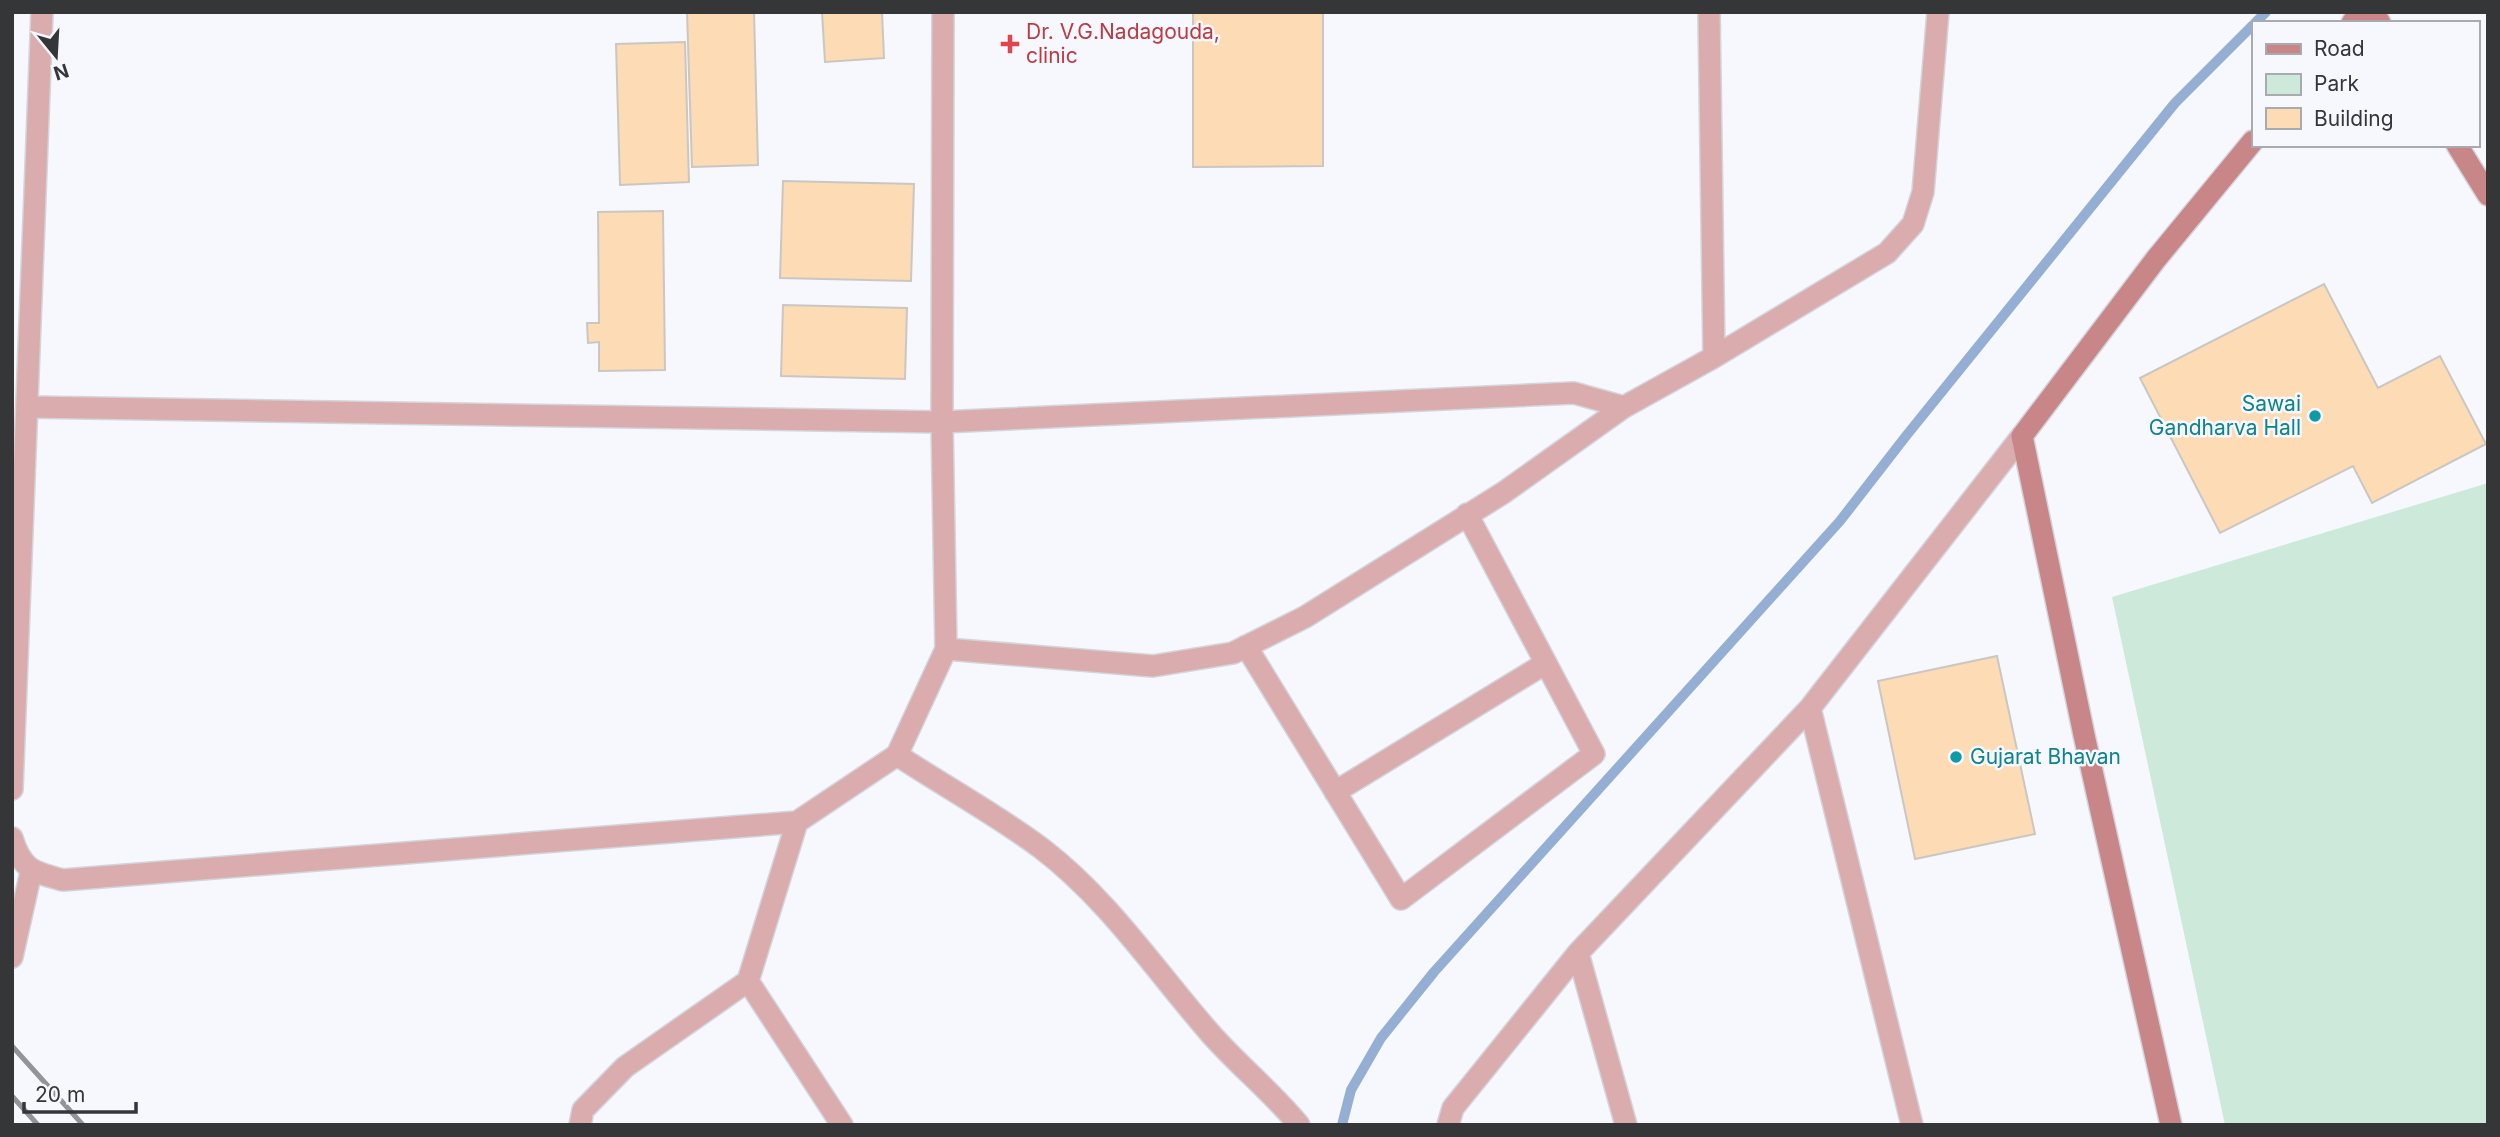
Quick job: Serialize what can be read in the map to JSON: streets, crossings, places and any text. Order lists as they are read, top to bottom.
{
  "places": {
    "health": ["Dr. V.G.Nadagouda, clinic"],
    "other": ["Sawai Gandharva Hall", "Gujarat Bhavan"]
  },
  "legend": ["Road", "Park", "Building"],
  "scale_bar": "20 m",
  "north": "bottom"
}
